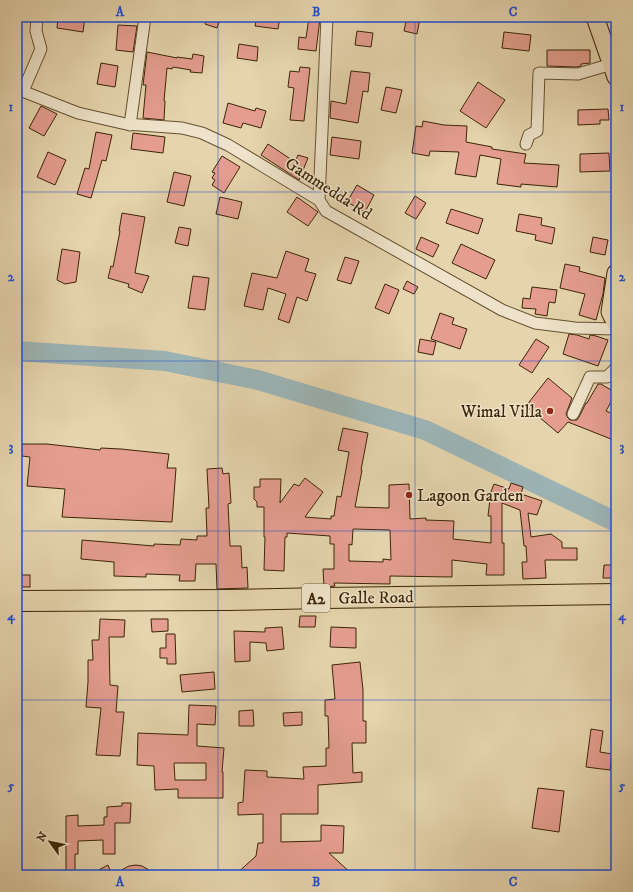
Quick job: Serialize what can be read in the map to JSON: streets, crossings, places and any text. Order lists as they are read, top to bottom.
{
  "streets": {
    "highway": ["Galle Road", "A2"],
    "street": ["Gammedda Rd"]
  },
  "places": ["Wimal Villa", "Lagoon Garden"],
  "north": "top left",
  "grid": {
    "columns": ["A", "B", "C"],
    "rows": [
      "1",
      "2",
      "3",
      "4",
      "5"
    ]
  }
}
